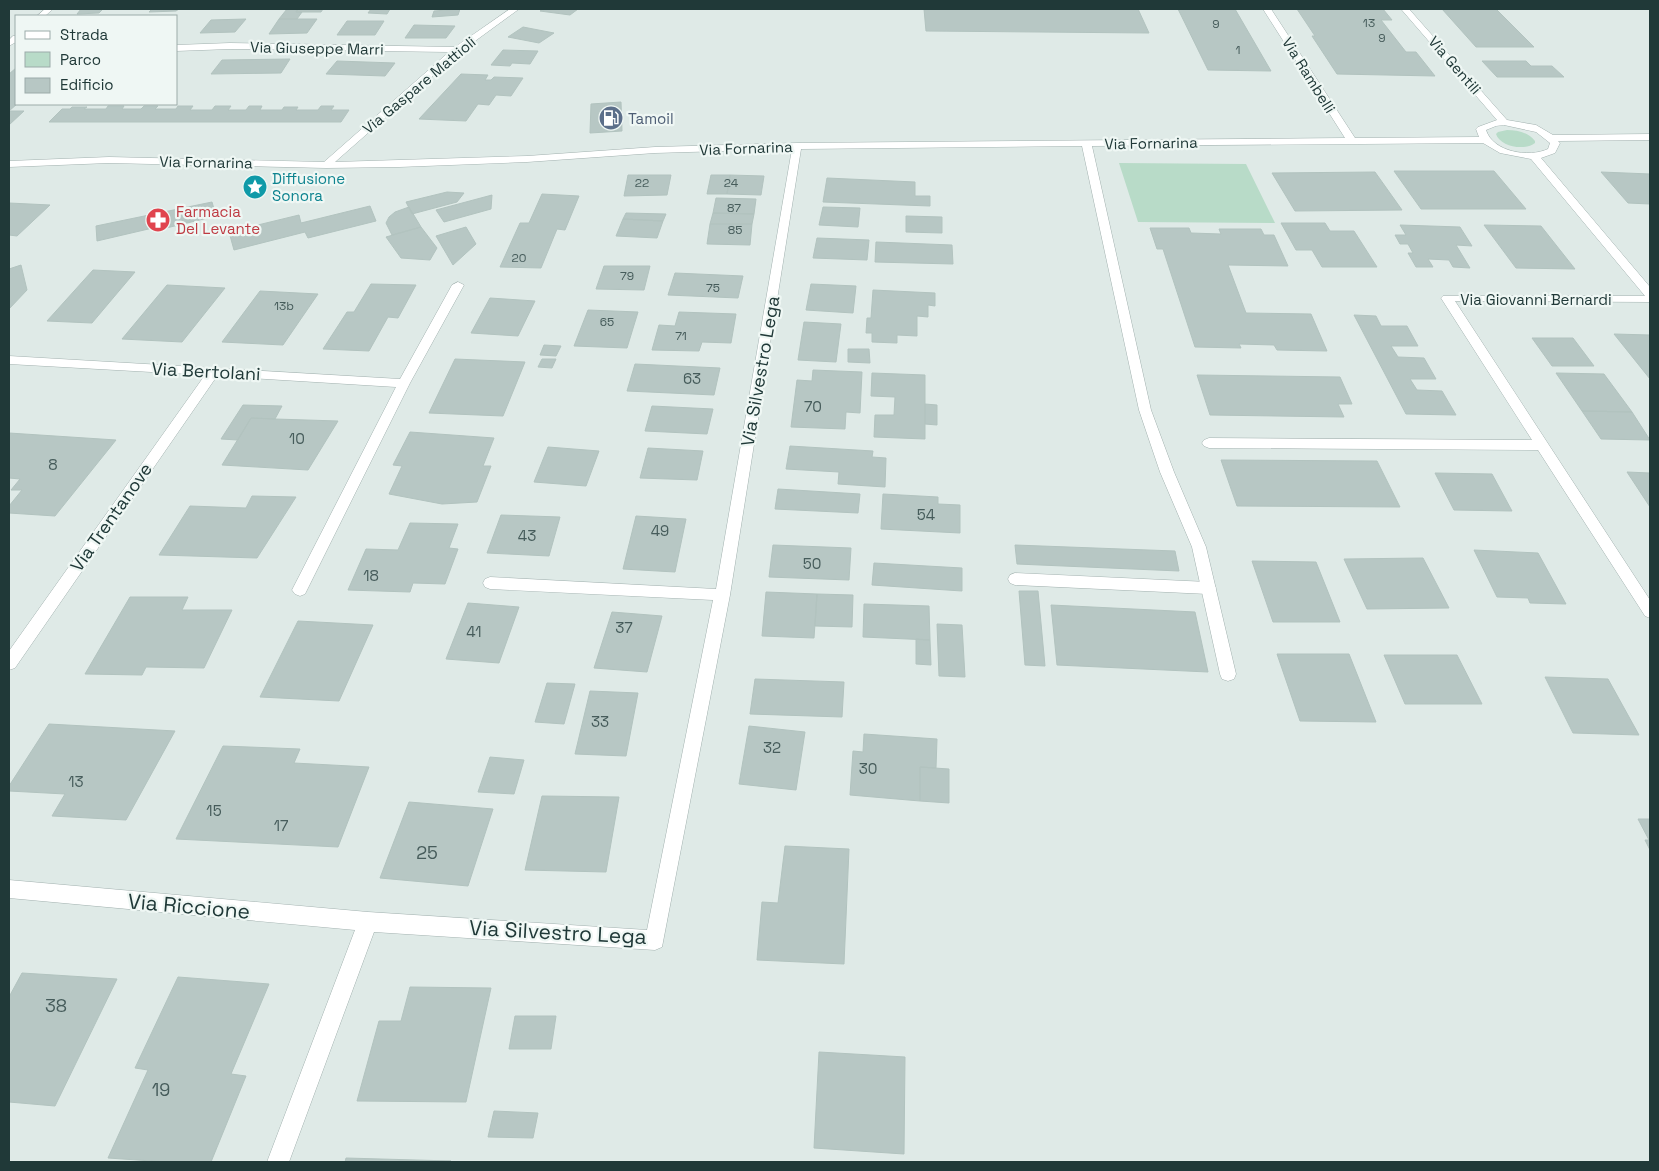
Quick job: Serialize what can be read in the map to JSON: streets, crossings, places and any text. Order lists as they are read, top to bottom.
{
  "streets": {
    "street": [
      "Via Giuseppe Marri",
      "Via Gentili",
      "Via Rambelli",
      "Via Gaspare Mattioli",
      "Via Fornarina",
      "Via Giovanni Bernardi",
      "Via Bertolani",
      "Via Silvestro Lega",
      "Via Trentanove",
      "Via Riccione"
    ]
  },
  "crossings": [
    ["Via Giuseppe Marri", "Via Gaspare Mattioli"],
    ["Via Rambelli", "Via Fornarina"],
    ["Via Gaspare Mattioli", "Via Fornarina"],
    ["Via Fornarina", "Via Silvestro Lega"],
    ["Via Bertolani", "Via Trentanove"],
    ["Via Silvestro Lega", "Via Riccione"]
  ],
  "places": {
    "fuel station": ["Tamoil"],
    "place": ["Diffusione Sonora"],
    "pharmacy": ["Farmacia Del Levante"]
  },
  "house_numbers": [
    "13",
    "9",
    "9",
    "1",
    "22",
    "24",
    "87",
    "85",
    "20",
    "79",
    "75",
    "13b",
    "65",
    "71",
    "63",
    "70",
    "10",
    "8",
    "54",
    "49",
    "43",
    "50",
    "18",
    "37",
    "41",
    "33",
    "32",
    "30",
    "13",
    "15",
    "17",
    "25",
    "38",
    "19"
  ],
  "legend": ["Strada", "Parco", "Edificio"]
}
